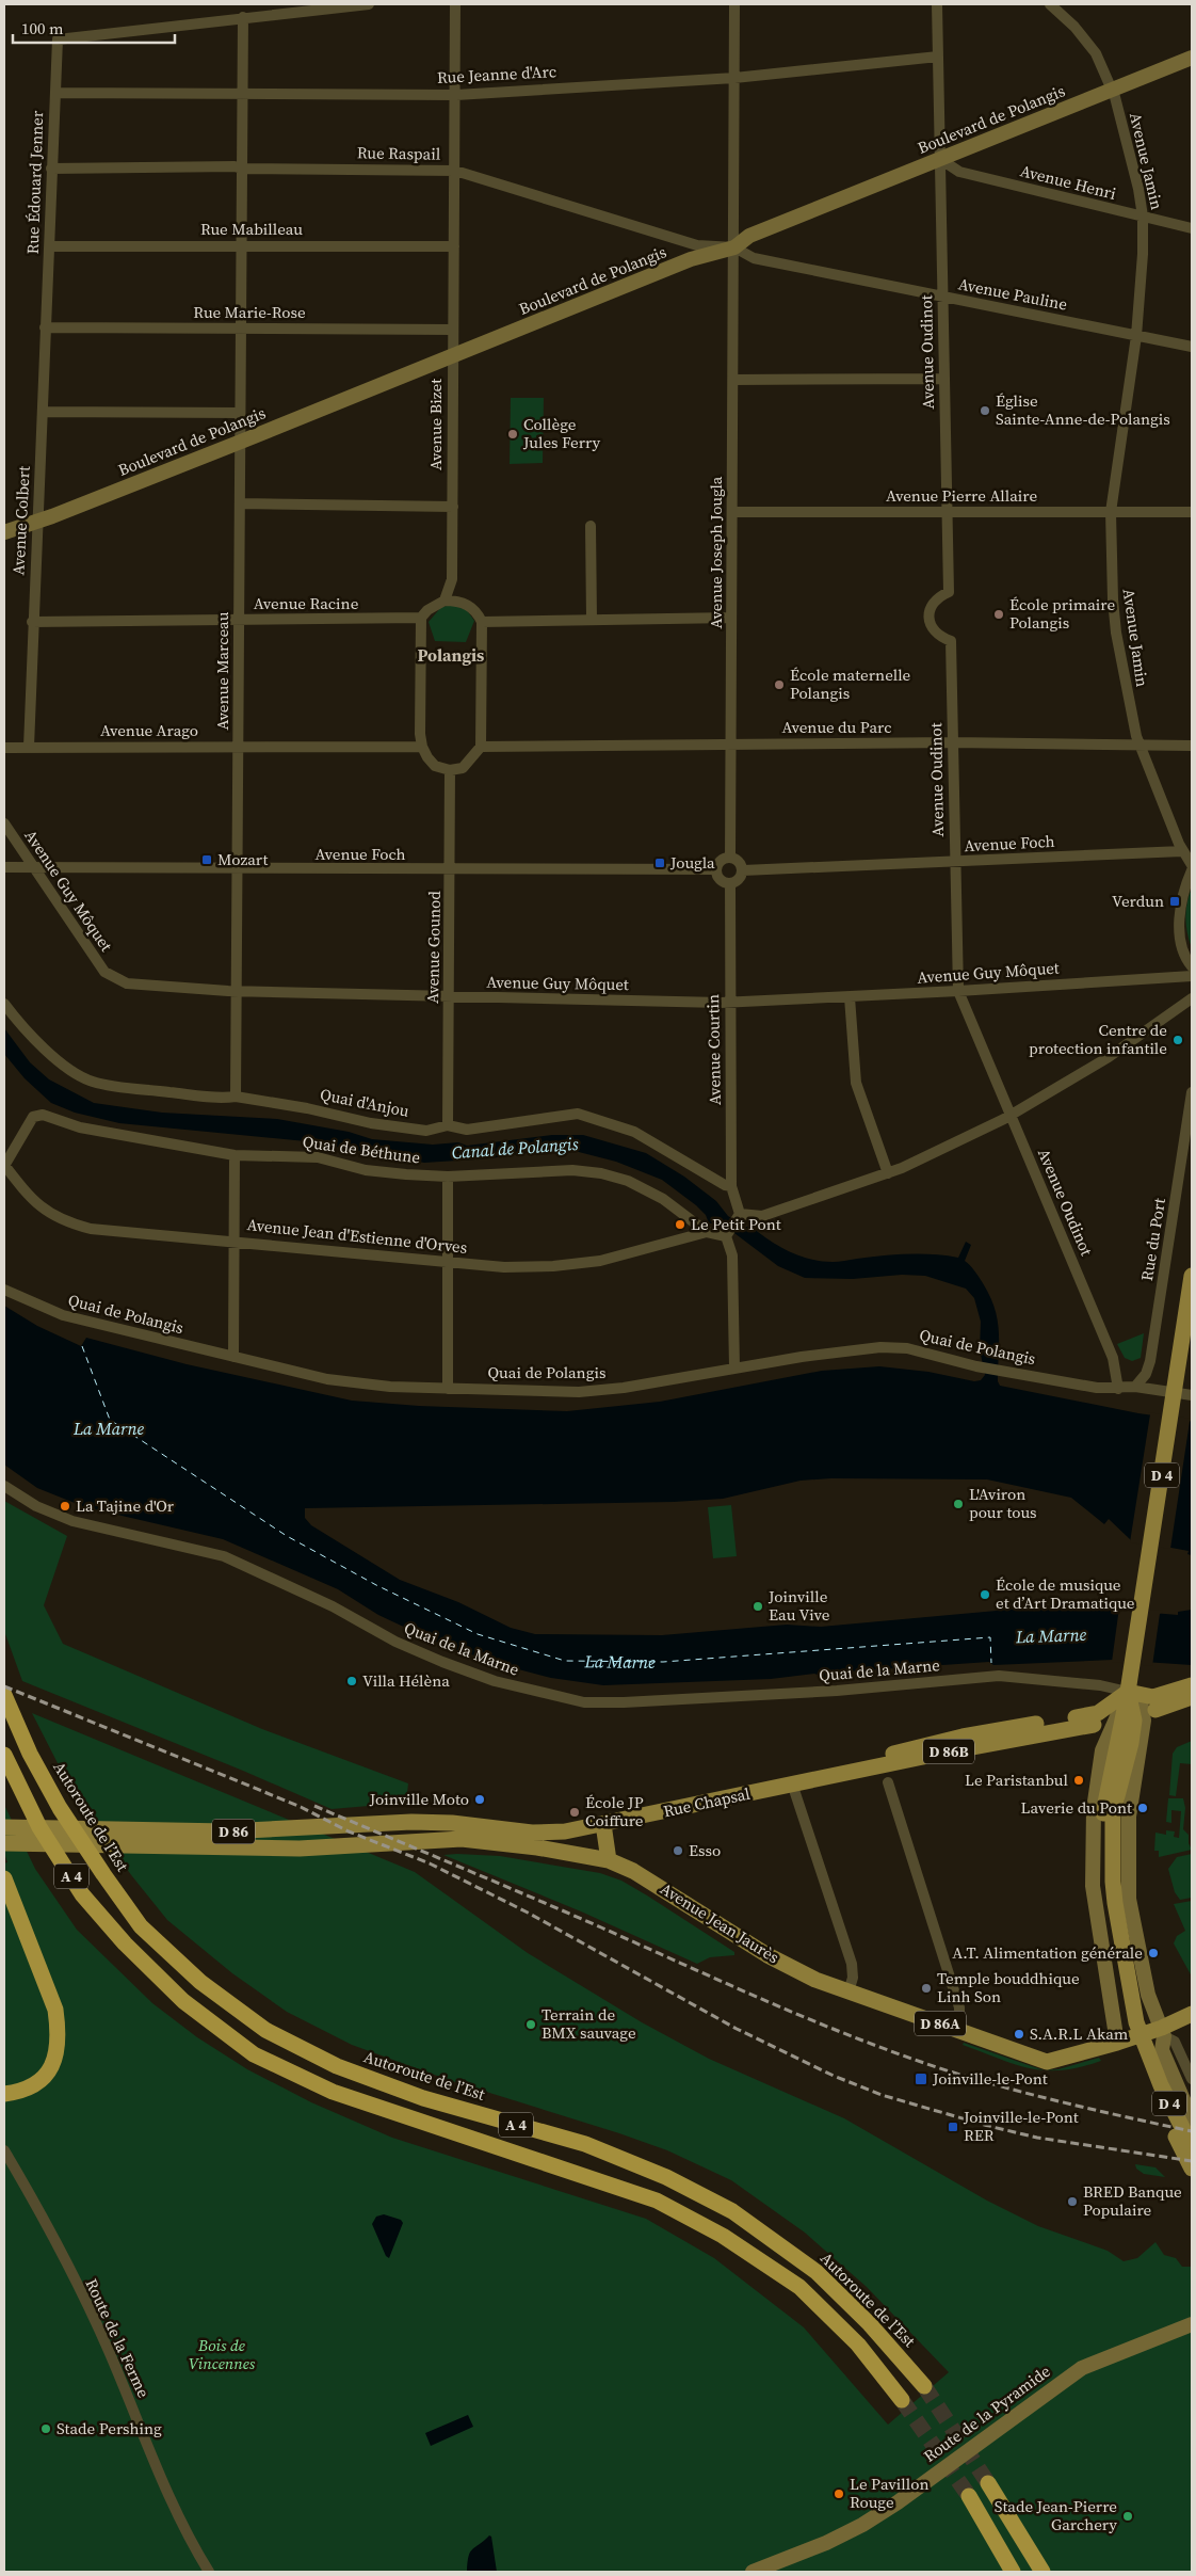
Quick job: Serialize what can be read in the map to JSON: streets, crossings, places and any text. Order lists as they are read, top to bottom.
{
  "streets": {
    "highway": ["Autoroute de l’Est", "A 4"],
    "main road": [
      "D 4",
      "D 86B",
      "Rue Chapsal",
      "D 86",
      "Avenue Jean Jaurès",
      "D 86A"
    ],
    "street": [
      "Rue Jeanne d'Arc",
      "Boulevard de Polangis",
      "Rue Raspail",
      "Avenue Jamin",
      "Rue Édouard Jenner",
      "Avenue Henri",
      "Rue Mabilleau",
      "Avenue Pauline",
      "Rue Marie-Rose",
      "Avenue Oudinot",
      "Avenue Bizet",
      "Avenue Pierre Allaire",
      "Avenue Colbert",
      "Avenue Joseph Jougla",
      "Avenue Racine",
      "Avenue Marceau",
      "Avenue du Parc",
      "Avenue Arago",
      "Avenue Foch",
      "Avenue Guy Môquet",
      "Avenue Gounod",
      "Avenue Courtin",
      "Quai d'Anjou",
      "Quai de Béthune",
      "Avenue Jean d'Estienne d'Orves",
      "Rue du Port",
      "Quai de Polangis",
      "Quai de la Marne",
      "Route de la Ferme",
      "Route de la Pyramide"
    ]
  },
  "crossings": [
    ["Rue Jeanne d'Arc", "Rue Édouard Jenner"],
    ["Rue Jeanne d'Arc", "Avenue Oudinot"],
    ["Rue Jeanne d'Arc", "Avenue Bizet"],
    ["Rue Jeanne d'Arc", "Avenue Joseph Jougla"],
    ["Rue Jeanne d'Arc", "Avenue Marceau"],
    ["Boulevard de Polangis", "Rue Raspail"],
    ["Boulevard de Polangis", "Avenue Jamin"],
    ["Boulevard de Polangis", "Avenue Henri"],
    ["Boulevard de Polangis", "Avenue Pauline"],
    ["Boulevard de Polangis", "Avenue Oudinot"],
    ["Boulevard de Polangis", "Avenue Bizet"],
    ["Boulevard de Polangis", "Avenue Colbert"],
    ["Boulevard de Polangis", "Avenue Joseph Jougla"],
    ["Boulevard de Polangis", "Avenue Marceau"],
    ["Rue Raspail", "Rue Édouard Jenner"],
    ["Rue Raspail", "Avenue Pauline"],
    ["Rue Raspail", "Avenue Bizet"],
    ["Rue Raspail", "Avenue Joseph Jougla"],
    ["Rue Raspail", "Avenue Marceau"],
    ["Avenue Jamin", "Avenue Henri"],
    ["Avenue Jamin", "Avenue Pauline"],
    ["Avenue Jamin", "Avenue Pierre Allaire"],
    ["Avenue Jamin", "Avenue du Parc"],
    ["Avenue Jamin", "Avenue Foch"],
    ["Rue Édouard Jenner", "Rue Mabilleau"],
    ["Rue Édouard Jenner", "Rue Marie-Rose"],
    ["Rue Édouard Jenner", "Avenue Colbert"],
    ["Rue Édouard Jenner", "Avenue Marceau"],
    ["Avenue Henri", "Avenue Oudinot"],
    ["Rue Mabilleau", "Avenue Bizet"],
    ["Rue Mabilleau", "Avenue Marceau"],
    ["Avenue Pauline", "Avenue Oudinot"],
    ["Avenue Pauline", "Avenue Joseph Jougla"],
    ["Rue Marie-Rose", "Avenue Bizet"],
    ["Rue Marie-Rose", "Avenue Colbert"],
    ["Rue Marie-Rose", "Avenue Marceau"],
    ["Avenue Oudinot", "Avenue Pierre Allaire"],
    ["Avenue Oudinot", "Avenue du Parc"],
    ["Avenue Oudinot", "Avenue Foch"],
    ["Avenue Oudinot", "Avenue Guy Môquet"],
    ["Avenue Oudinot", "Quai de Polangis"],
    ["Avenue Pierre Allaire", "Avenue Joseph Jougla"],
    ["Avenue Colbert", "Avenue Racine"],
    ["Avenue Colbert", "Avenue Arago"],
    ["Avenue Joseph Jougla", "Avenue du Parc"],
    ["Avenue Joseph Jougla", "Avenue Foch"],
    ["Avenue Joseph Jougla", "Avenue Courtin"],
    ["Avenue Racine", "Avenue Marceau"],
    ["Avenue Marceau", "Avenue Arago"],
    ["Avenue Marceau", "Avenue Foch"],
    ["Avenue Marceau", "Avenue Guy Môquet"],
    ["Avenue Marceau", "Quai d'Anjou"],
    ["Avenue Foch", "Avenue Guy Môquet"],
    ["Avenue Foch", "Avenue Gounod"],
    ["Avenue Foch", "Avenue Courtin"],
    ["Avenue Guy Môquet", "Avenue Gounod"],
    ["Avenue Guy Môquet", "Avenue Courtin"],
    ["Avenue Gounod", "Quai d'Anjou"],
    ["Avenue Courtin", "Quai d'Anjou"],
    ["Quai de Béthune", "Avenue Jean d'Estienne d'Orves"],
    ["Rue du Port", "Quai de Polangis"],
    ["D 4", "Quai de la Marne"],
    ["Avenue Jean Jaurès", "D 86A"]
  ],
  "districts": ["Polangis"],
  "water": ["Canal de Polangis", "La Marne"],
  "parks": ["Bois de Vincennes"],
  "places": {
    "other": [
      "Église Sainte-Anne-de-Polangis",
      "Collège Jules Ferry",
      "École primaire Polangis",
      "École maternelle Polangis",
      "Centre de protection infantile",
      "Le Petit Pont",
      "L'Aviron pour tous",
      "La Tajine d'Or",
      "École de musique et d’Art Dramatique",
      "Joinville Eau Vive",
      "Villa Hélèna",
      "Le Paristanbul",
      "Joinville Moto",
      "Laverie du Pont",
      "École JP Coiffure",
      "Esso",
      "A.T. Alimentation générale",
      "Temple bouddhique Linh Son",
      "Terrain de BMX sauvage",
      "S.A.R.L Akam",
      "BRED Banque Populaire",
      "Stade Pershing",
      "Le Pavillon Rouge",
      "Stade Jean-Pierre Garchery"
    ],
    "transit": [
      "Mozart",
      "Jougla",
      "Verdun",
      "Joinville-le-Pont",
      "Joinville-le-Pont RER"
    ]
  },
  "scale_bar": "100 m"
}
